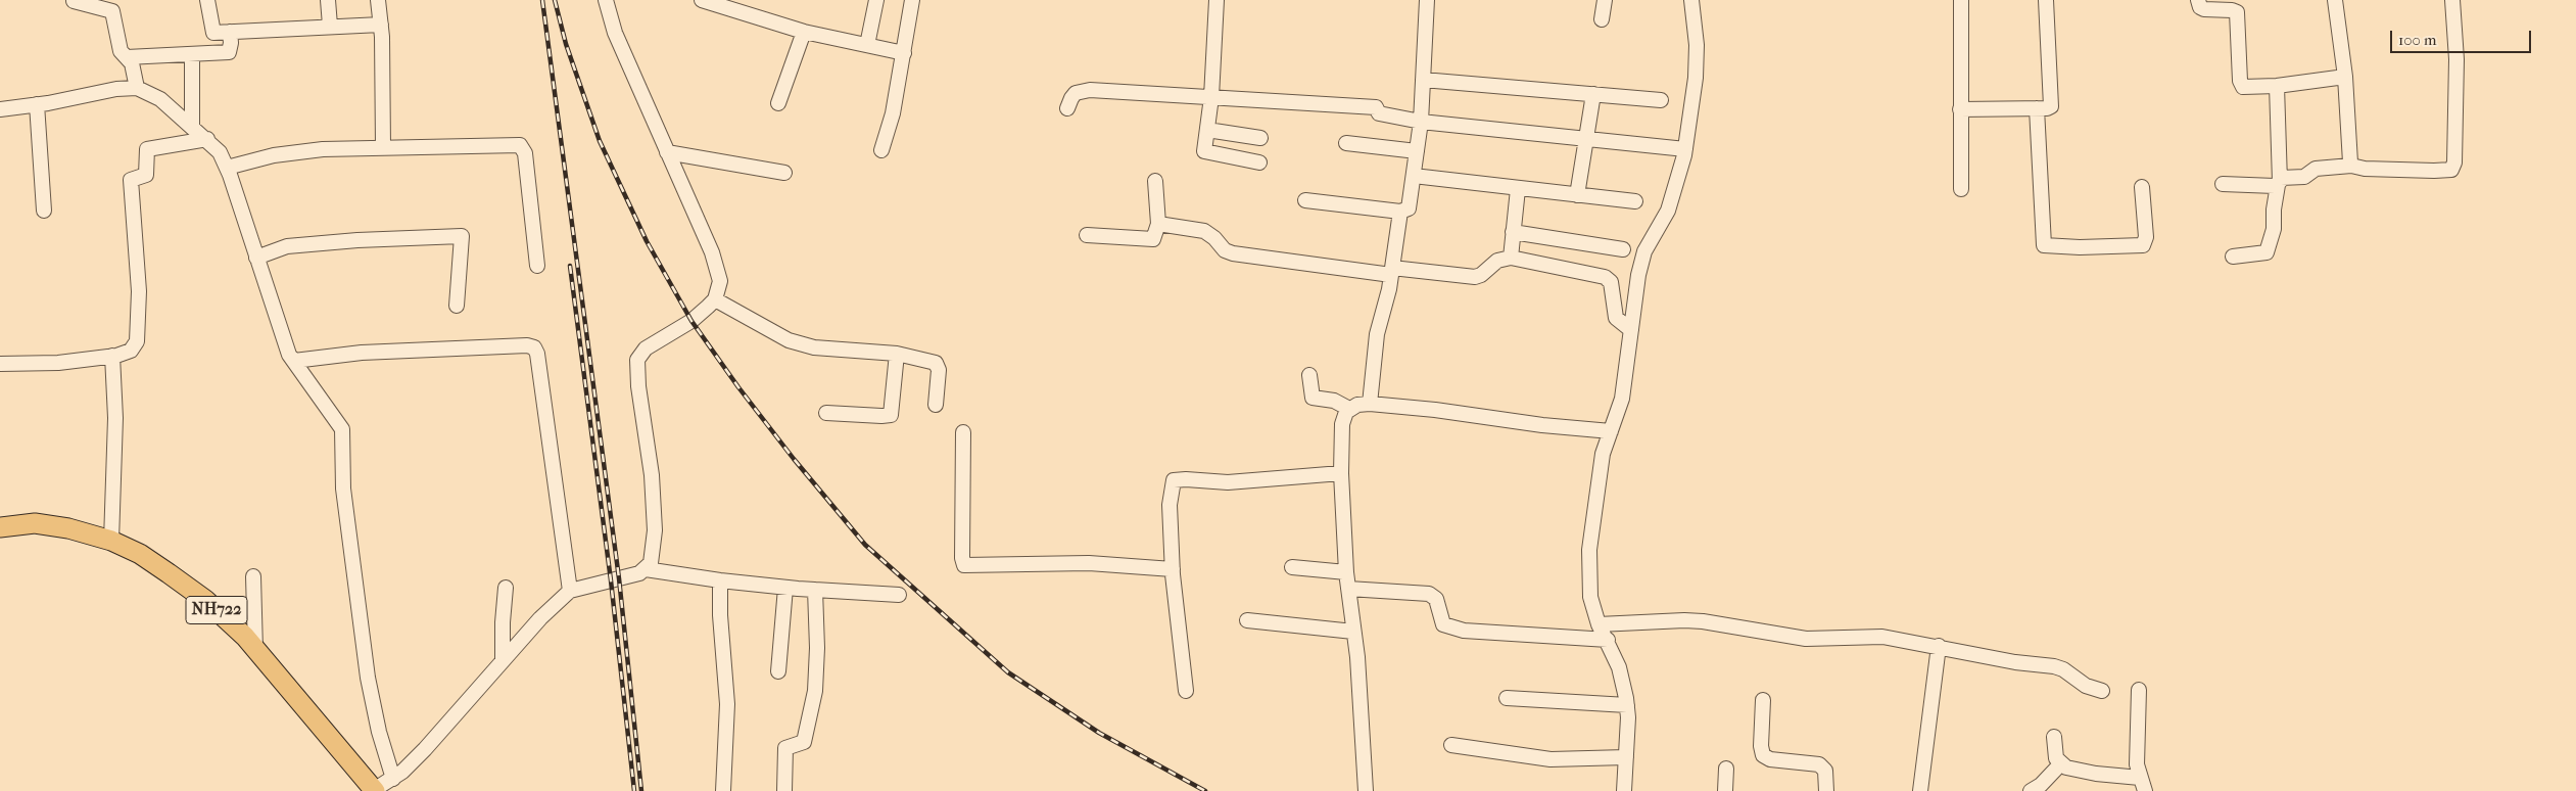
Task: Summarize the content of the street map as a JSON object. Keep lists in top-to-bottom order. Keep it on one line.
{"streets":{"highway":["NH722"]},"scale_bar":"100 m"}
